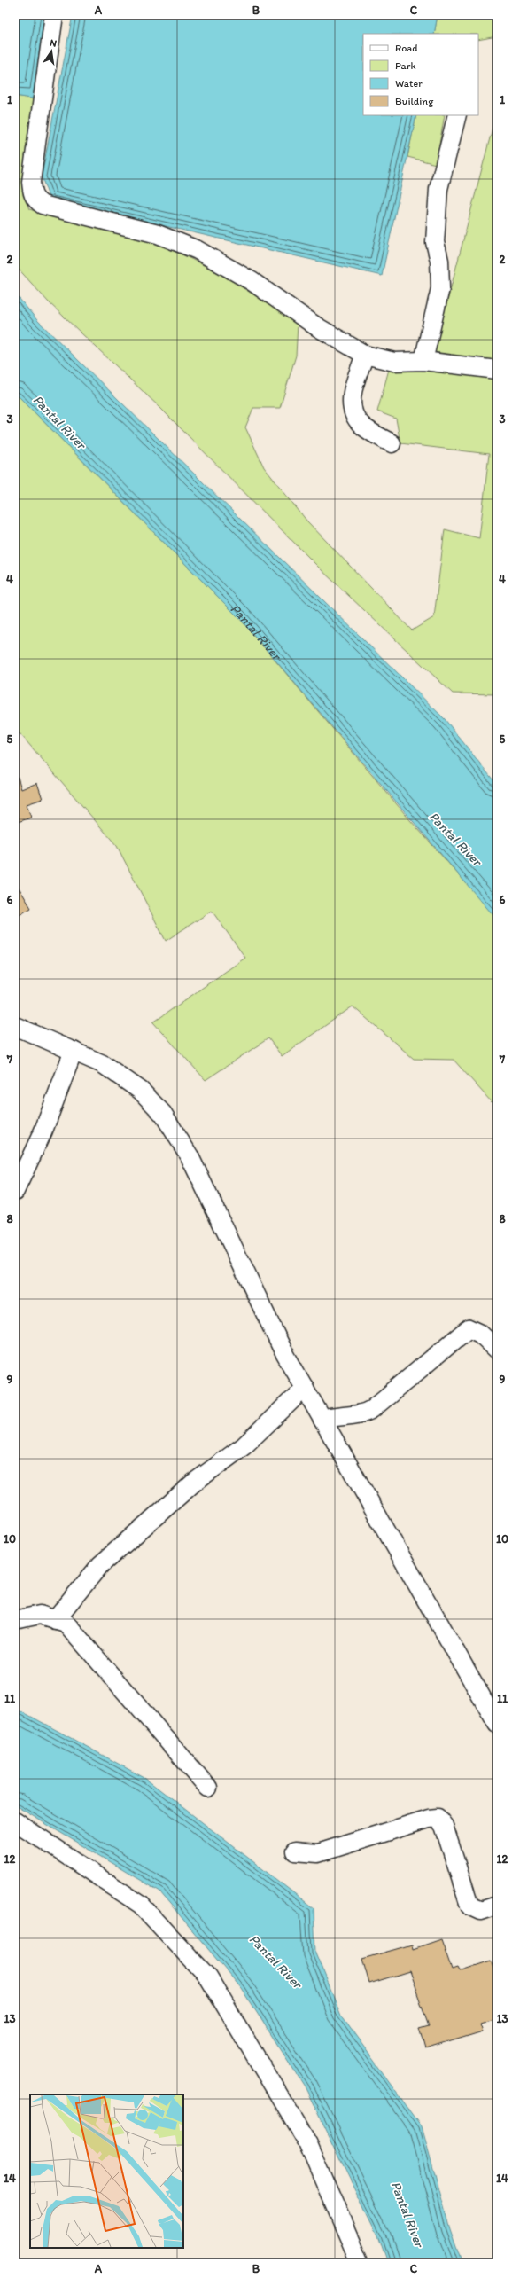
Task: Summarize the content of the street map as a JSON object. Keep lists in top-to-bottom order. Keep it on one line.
{"water":["Pantal River"],"legend":["Road","Park","Water","Building"],"north":"top","grid":{"columns":["A","B","C"],"rows":["1","2","3","4","5","6","7","8","9","10","11","12","13","14"]}}
